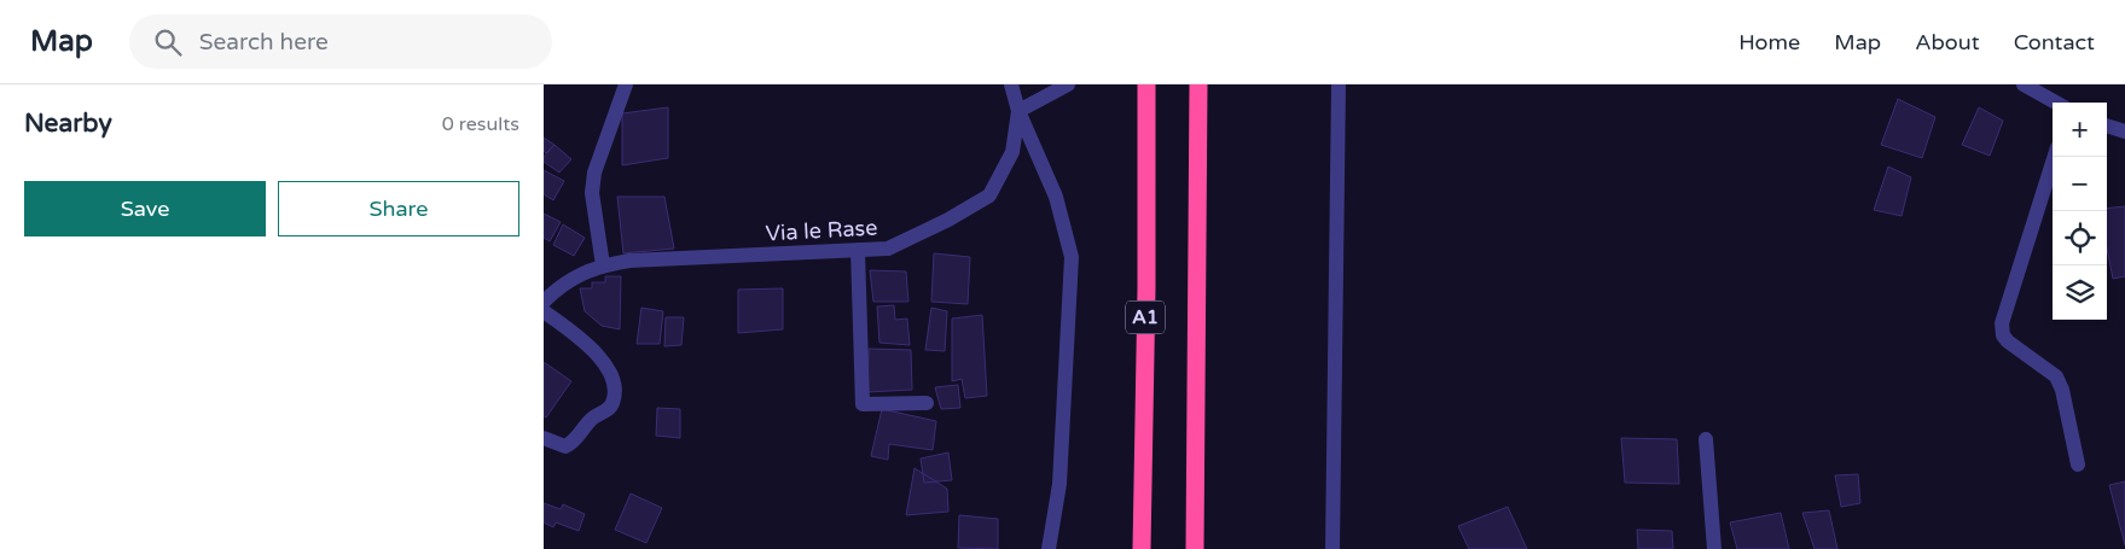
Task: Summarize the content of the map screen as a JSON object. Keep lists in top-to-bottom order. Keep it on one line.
{"streets":{"highway":["A1"],"street":["Via le Rase"]},"page":{"header":"Map","search":"Search here","nav":["Home","Map","About","Contact"],"heading":["Nearby","0 results"],"map_buttons":["+","−"],"buttons":["Save","Share"]}}
